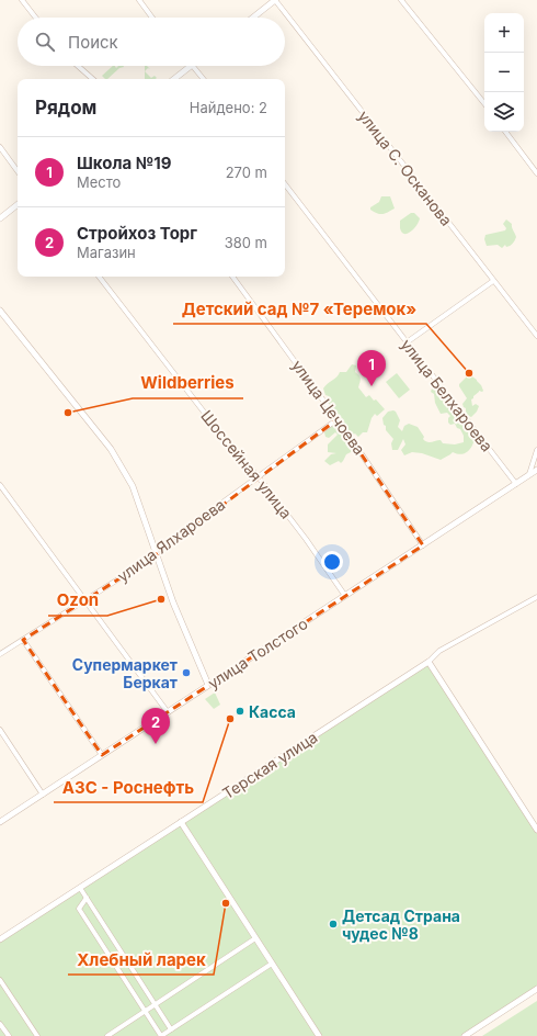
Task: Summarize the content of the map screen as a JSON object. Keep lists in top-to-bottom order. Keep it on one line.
{"streets":{"street":["улица С. Осканова","улица Белхароева","улица Цечоева","Шоссейная улица","улица Ялхароева","улица Толстого","Терская улица"]},"crossings":[["улица Белхароева","улица Толстого"],["улица Цечоева","улица Ялхароева"],["улица Цечоева","улица Толстого"],["Шоссейная улица","улица Ялхароева"],["Шоссейная улица","улица Толстого"]],"places":["Детский сад №7 «Теремок»","Wildberries","Ozon","Супермаркет Беркат","Касса","АЗС - Роснефть","Хлебный ларек","Детсад Страна чудес №8"],"page":{"map_buttons":["+","−"],"search":"Поиск","heading":["Рядом","Найдено: 2"],"list":[{"mark":"1","name":"Школа №19","note":"Место","value":"270 m"},{"mark":"2","name":"Стройхоз Торг","note":"Магазин","value":"380 m"}],"pins":["1","2"]}}
